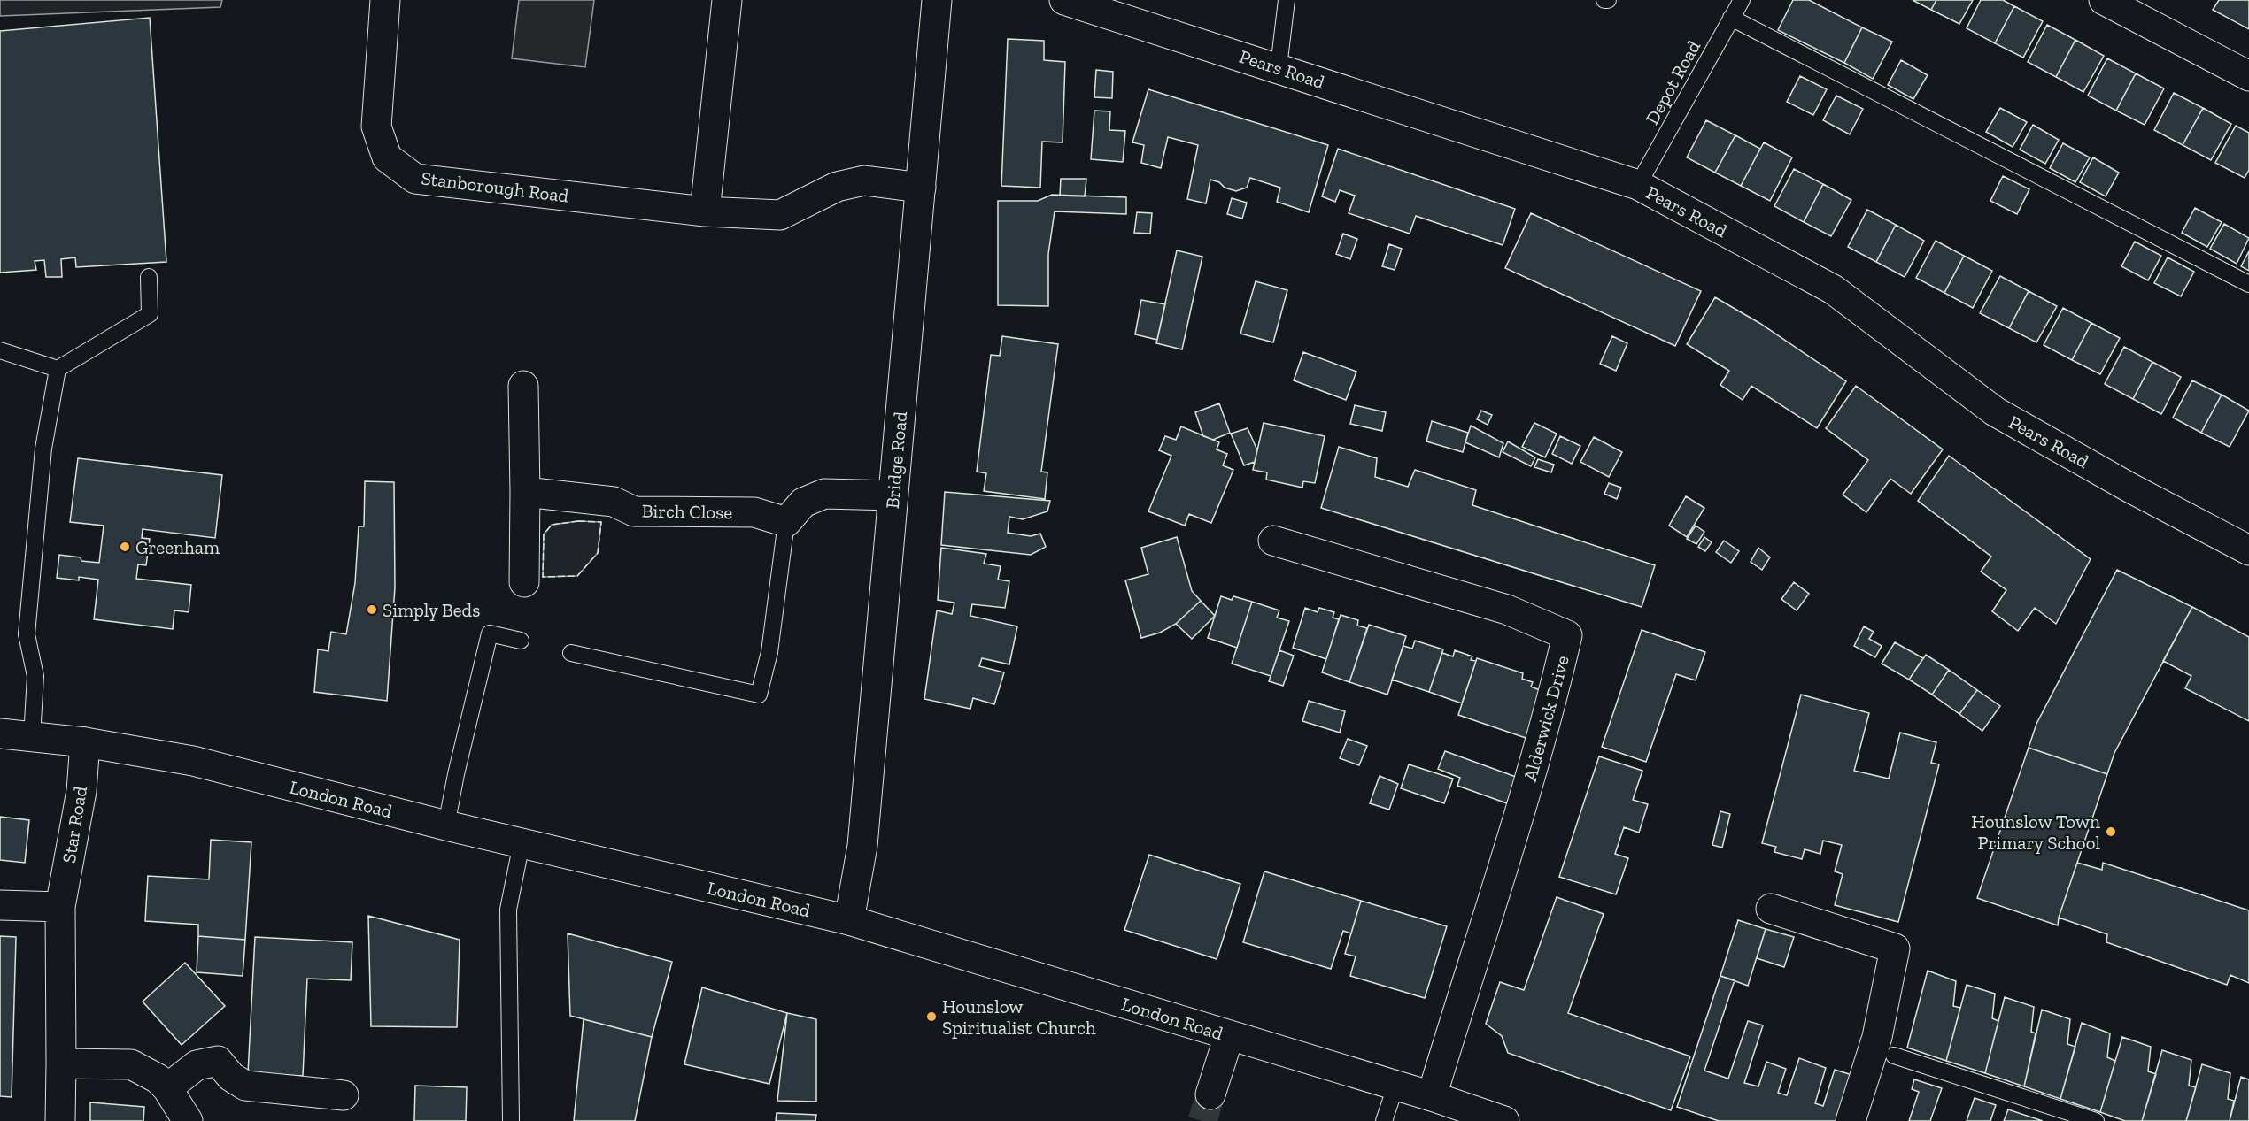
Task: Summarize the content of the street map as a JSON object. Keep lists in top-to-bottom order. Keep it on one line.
{"streets":{"street":["Pears Road","Stanborough Road","Bridge Road","Birch Close","Alderwick Drive","London Road","Star Road"],"lane":["Depot Road"]},"crossings":[["Pears Road","Depot Road"],["Stanborough Road","Bridge Road"],["Bridge Road","London Road"],["Alderwick Drive","London Road"],["London Road","Star Road"]],"places":["Greenham","Simply Beds","Hounslow Town Primary School","Hounslow Spiritualist Church"]}
